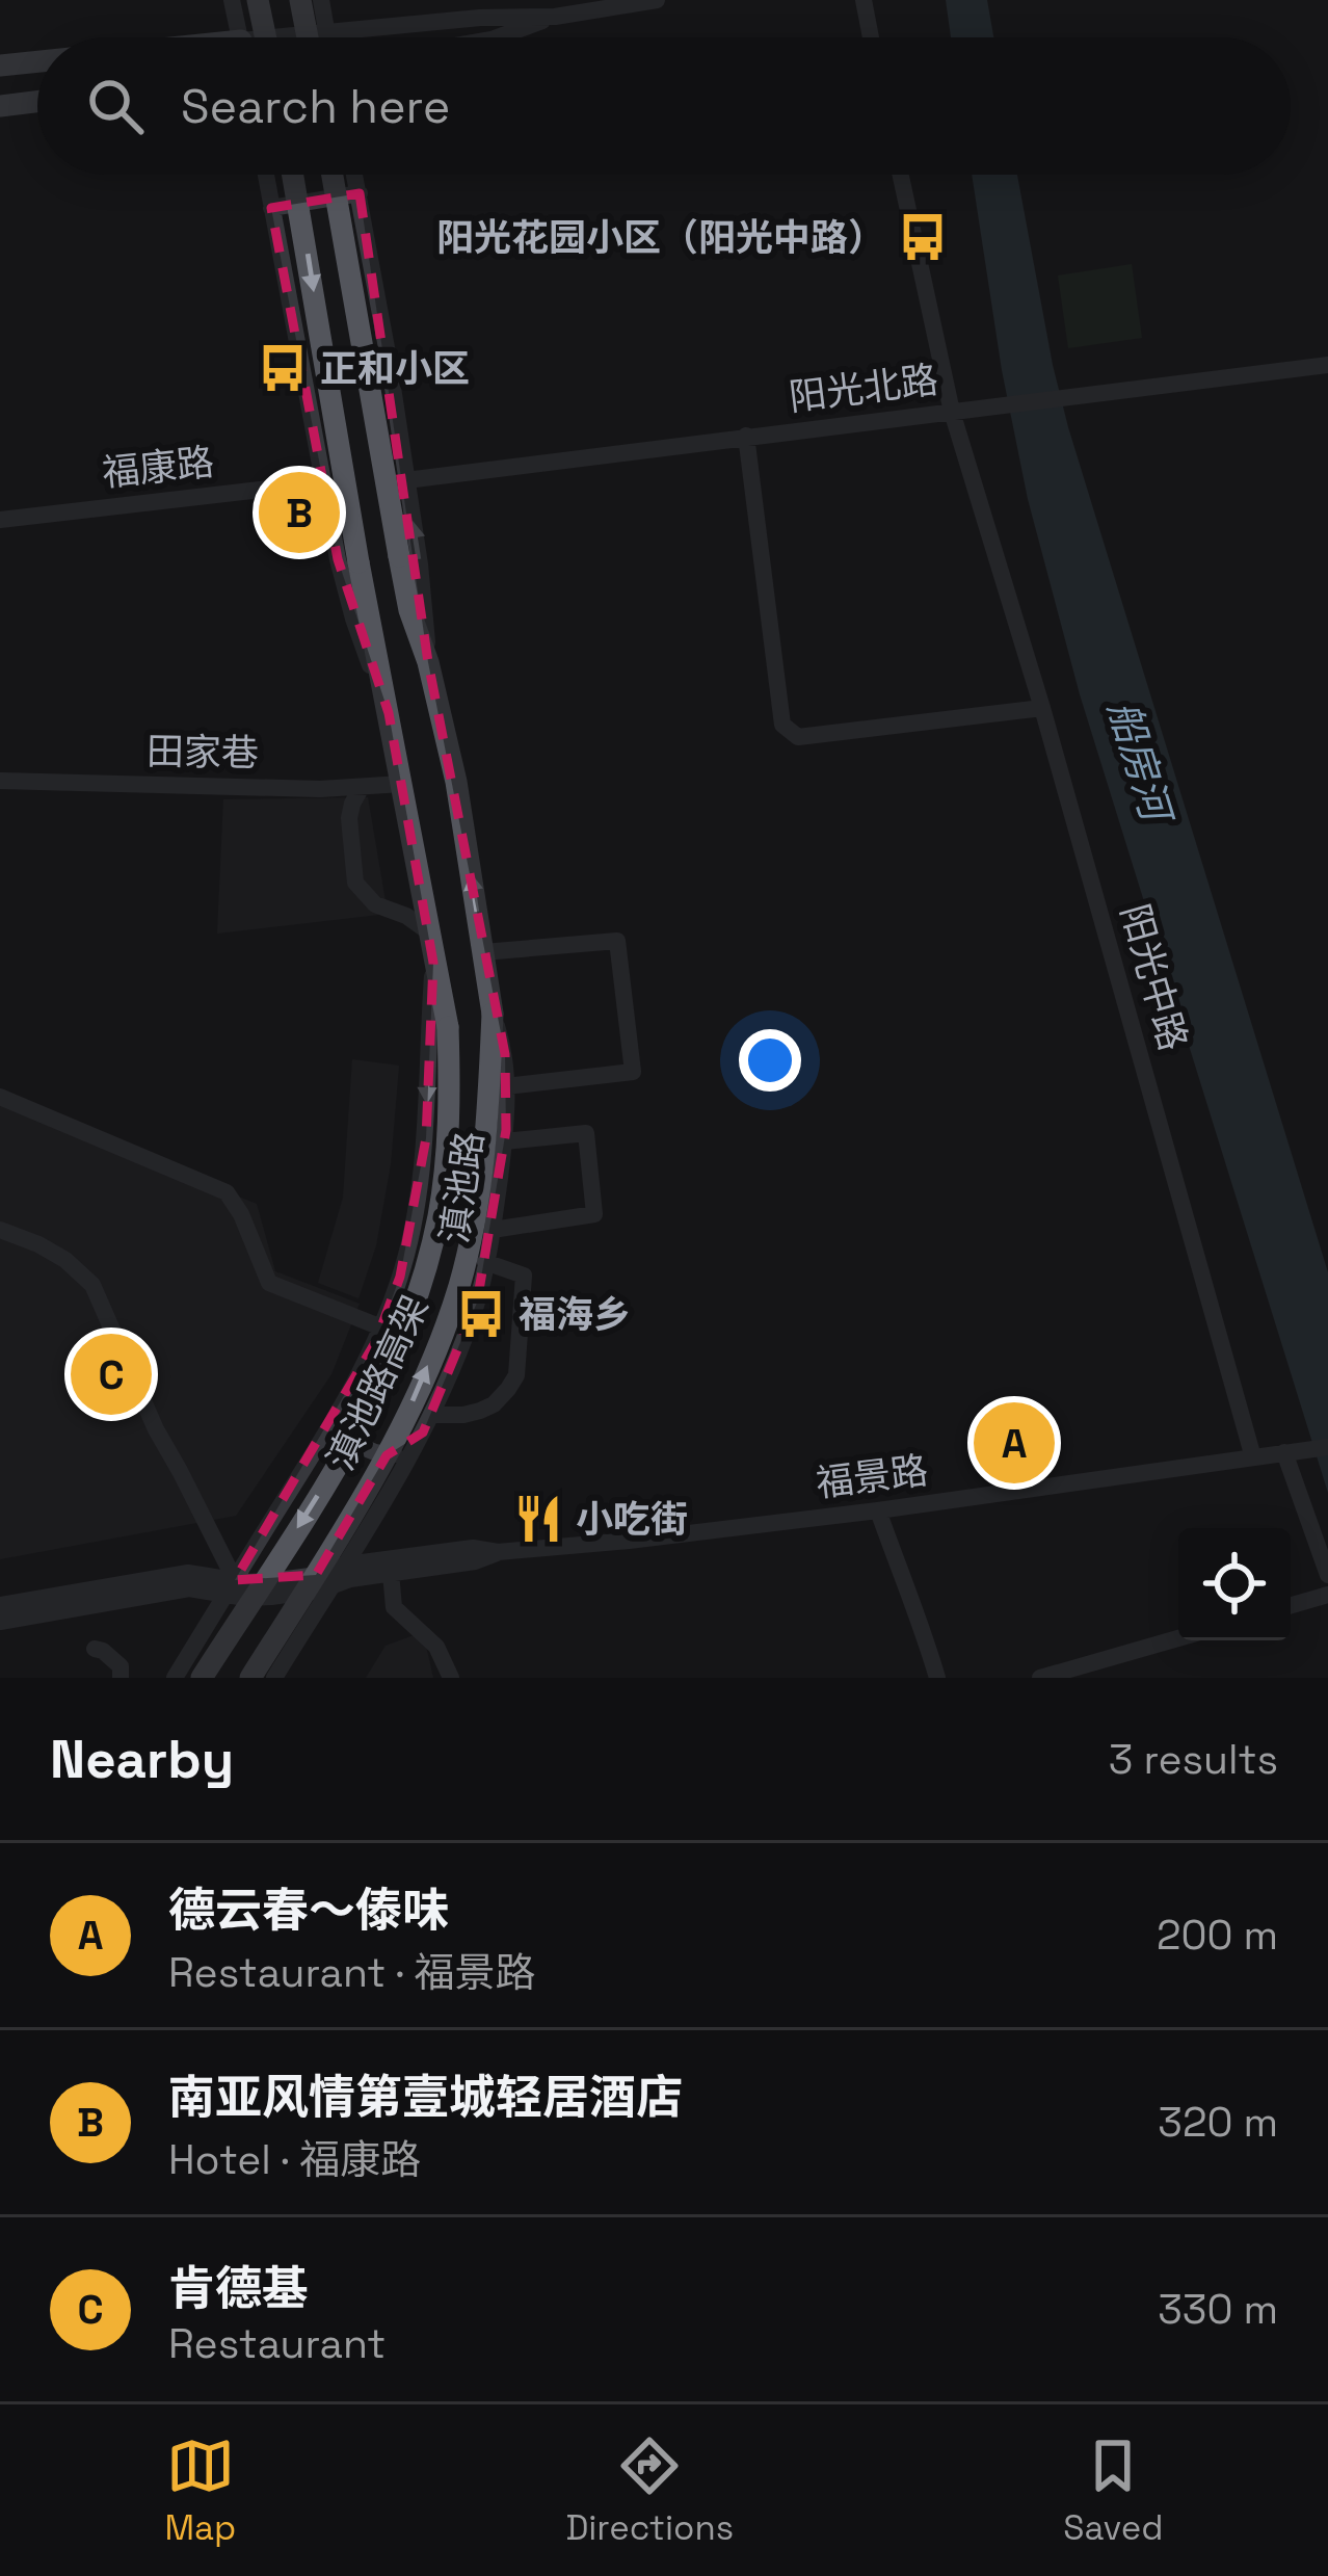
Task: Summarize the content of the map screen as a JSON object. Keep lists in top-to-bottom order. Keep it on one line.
{"streets":{"main road":["滇池路","滇池路高架"],"street":["阳光北路","福康路","田家巷","阳光中路","福景路"]},"crossings":[["阳光北路","阳光中路"],["阳光北路","滇池路"],["福康路","滇池路"],["田家巷","滇池路"],["阳光中路","福景路"],["滇池路","滇池路高架"],["滇池路","福景路"]],"water":["船房河"],"places":{"bus stop":["阳光花园小区（阳光中路）","正和小区","福海乡"],"restaurant":["小吃街"]},"page":{"search":"Search here","pins":["B","C","A"],"heading":["Nearby","3 results"],"list":[{"mark":"A","name":"德云春～傣味","note":"Restaurant · 福景路","value":"200 m"},{"mark":"B","name":"南亚风情第壹城轻居酒店","note":"Hotel · 福康路","value":"320 m"},{"mark":"C","name":"肯德基","note":"Restaurant","value":"330 m"}],"nav":["Map","Directions","Saved"]}}
